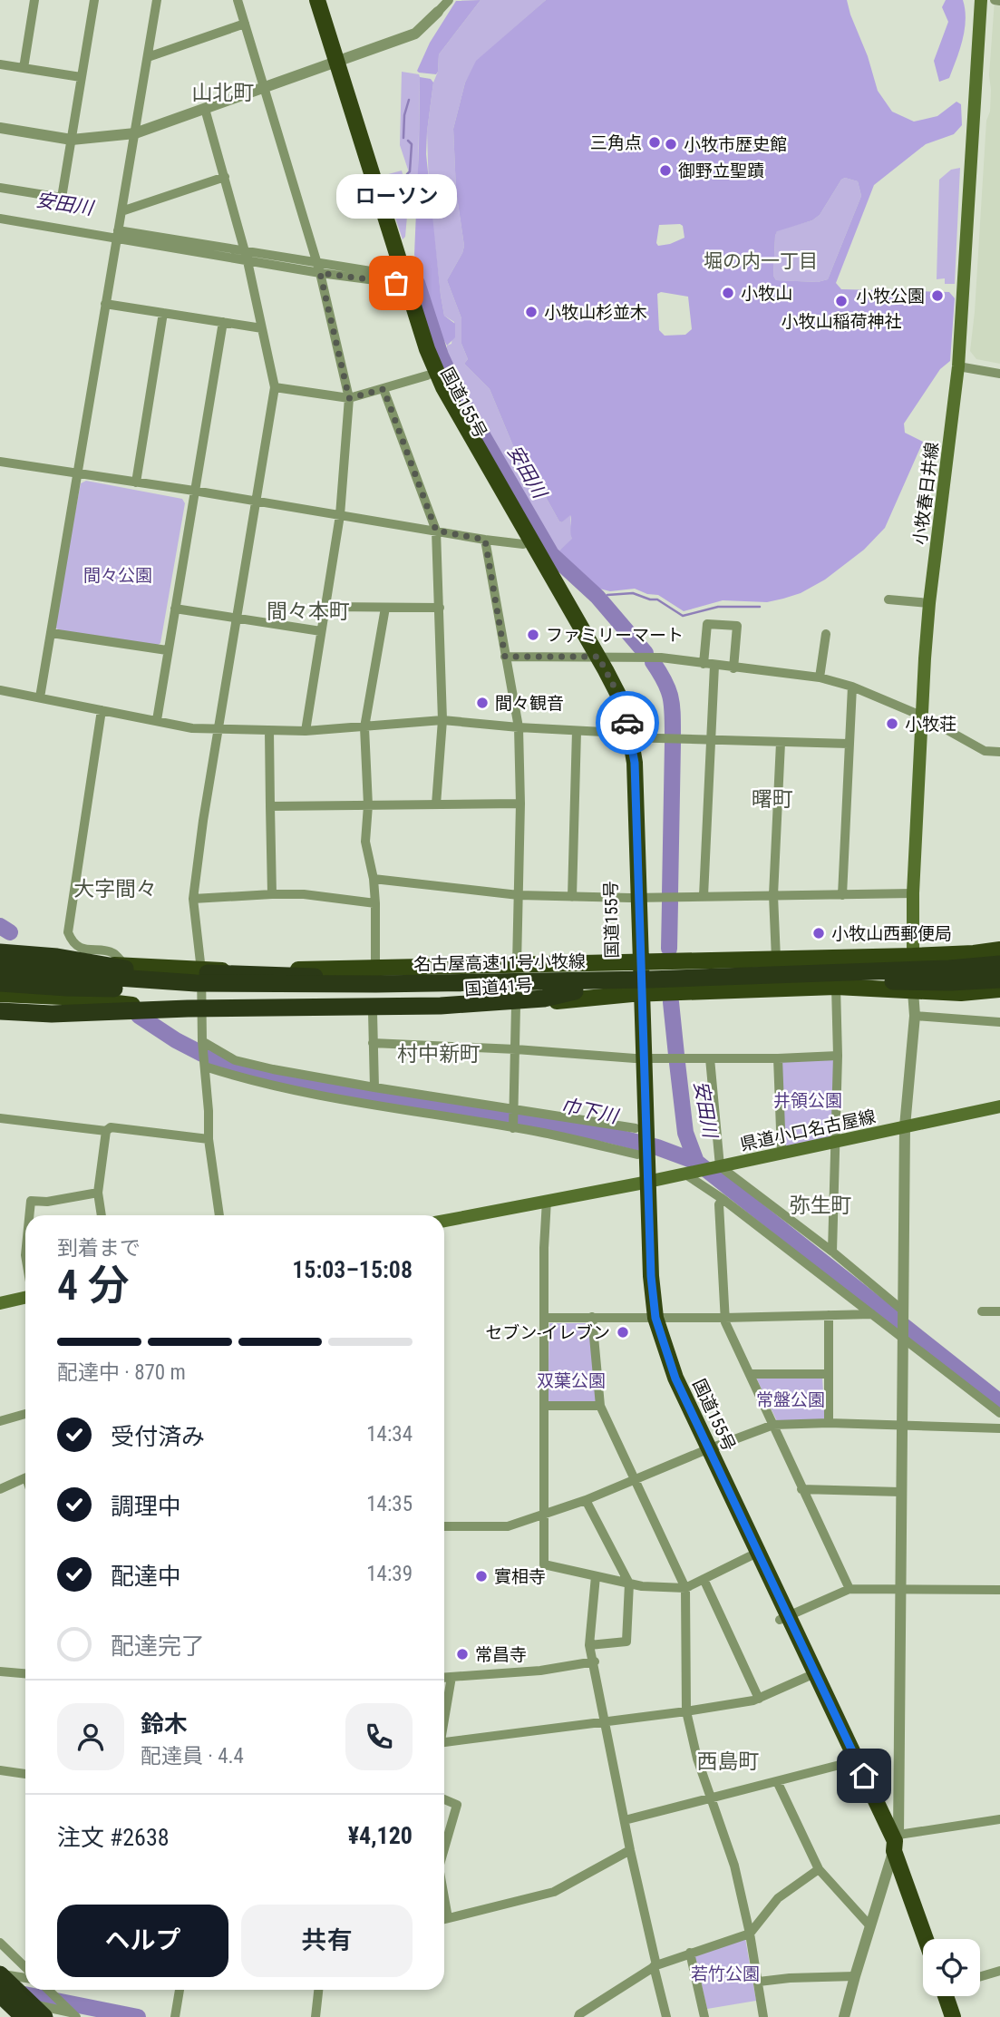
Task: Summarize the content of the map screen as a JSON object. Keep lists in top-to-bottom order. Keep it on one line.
{"streets":{"highway":["国道155号","名古屋高速11号小牧線","国道41号"],"main road":["小牧春日井線","県道小口名古屋線"]},"crossings":[["国道155号","国道41号"],["国道155号","県道小口名古屋線"],["小牧春日井線","国道41号"],["名古屋高速11号小牧線","国道41号"]],"districts":["山北町","堀の内一丁目","間々本町","曙町","大字間々","村中新町","弥生町","西島町"],"water":["安田川","巾下川"],"parks":["間々公園","井領公園","双葉公園","常盤公園","若竹公園"],"places":["三角点","小牧市歴史館","御野立聖蹟","ローソン","小牧山","小牧公園","小牧山稲荷神社","小牧山杉並木","ファミリーマート","間々観音","小牧荘","小牧山西郵便局","セブン-イレブン","實相寺","常昌寺"],"page":{"bubble":"ローソン","heading":["4 分","到着まで","15:03–15:08"],"panel":["鈴木","配達員 · 4.4","注文 #2638","¥4,120"],"bar":"配達中 · 870 m","list":[["受付済み","14:34"],["調理中","14:35"],["配達中","14:39"],"配達完了"],"buttons":["ヘルプ","共有"]}}
